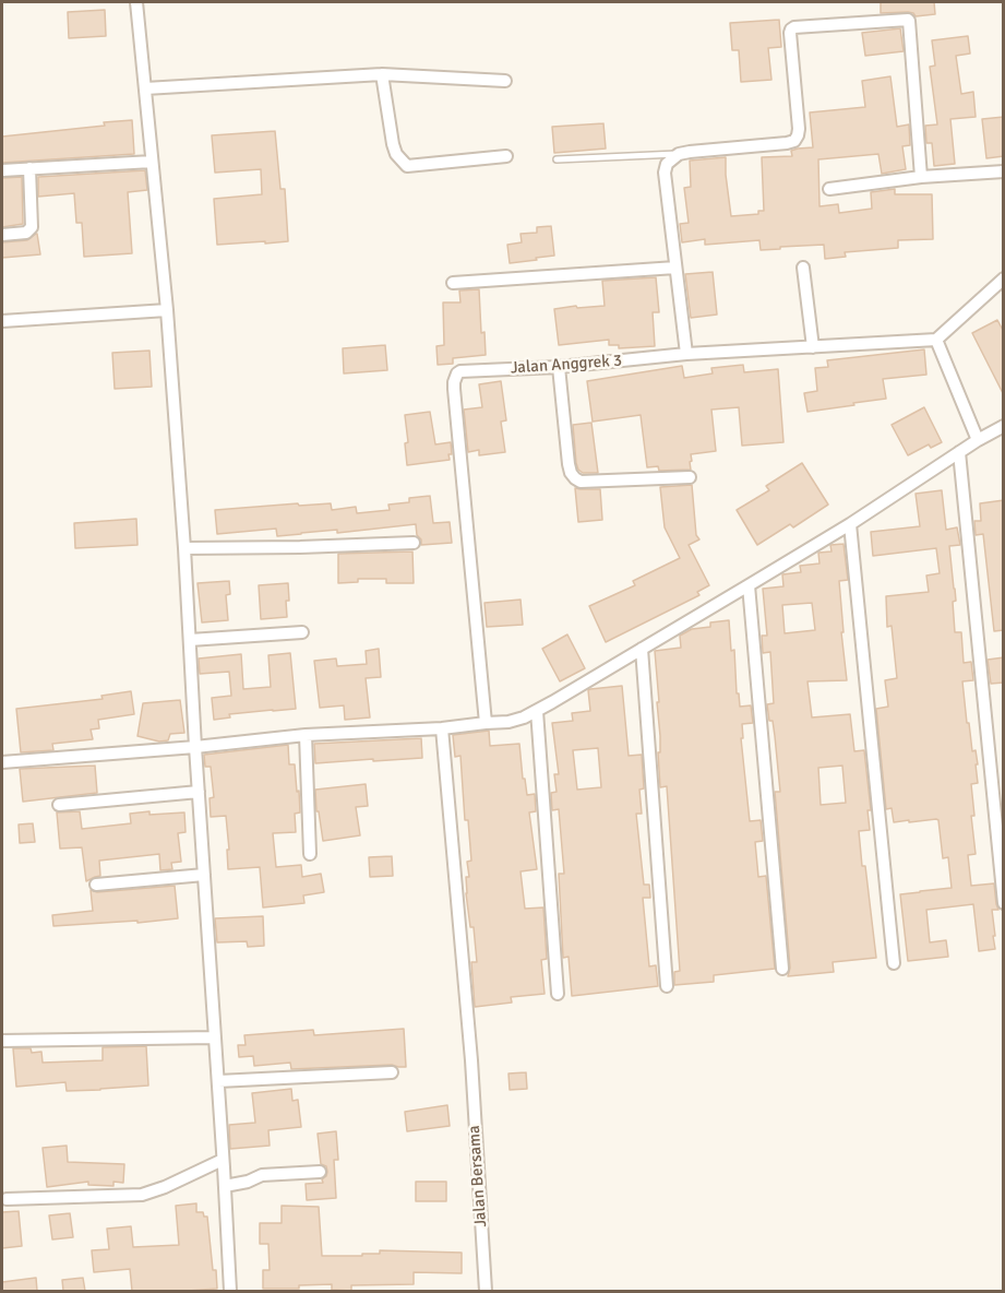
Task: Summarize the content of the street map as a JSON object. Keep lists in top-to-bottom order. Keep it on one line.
{"streets":{"street":["Jalan Anggrek 3","Jalan Bersama"]}}
